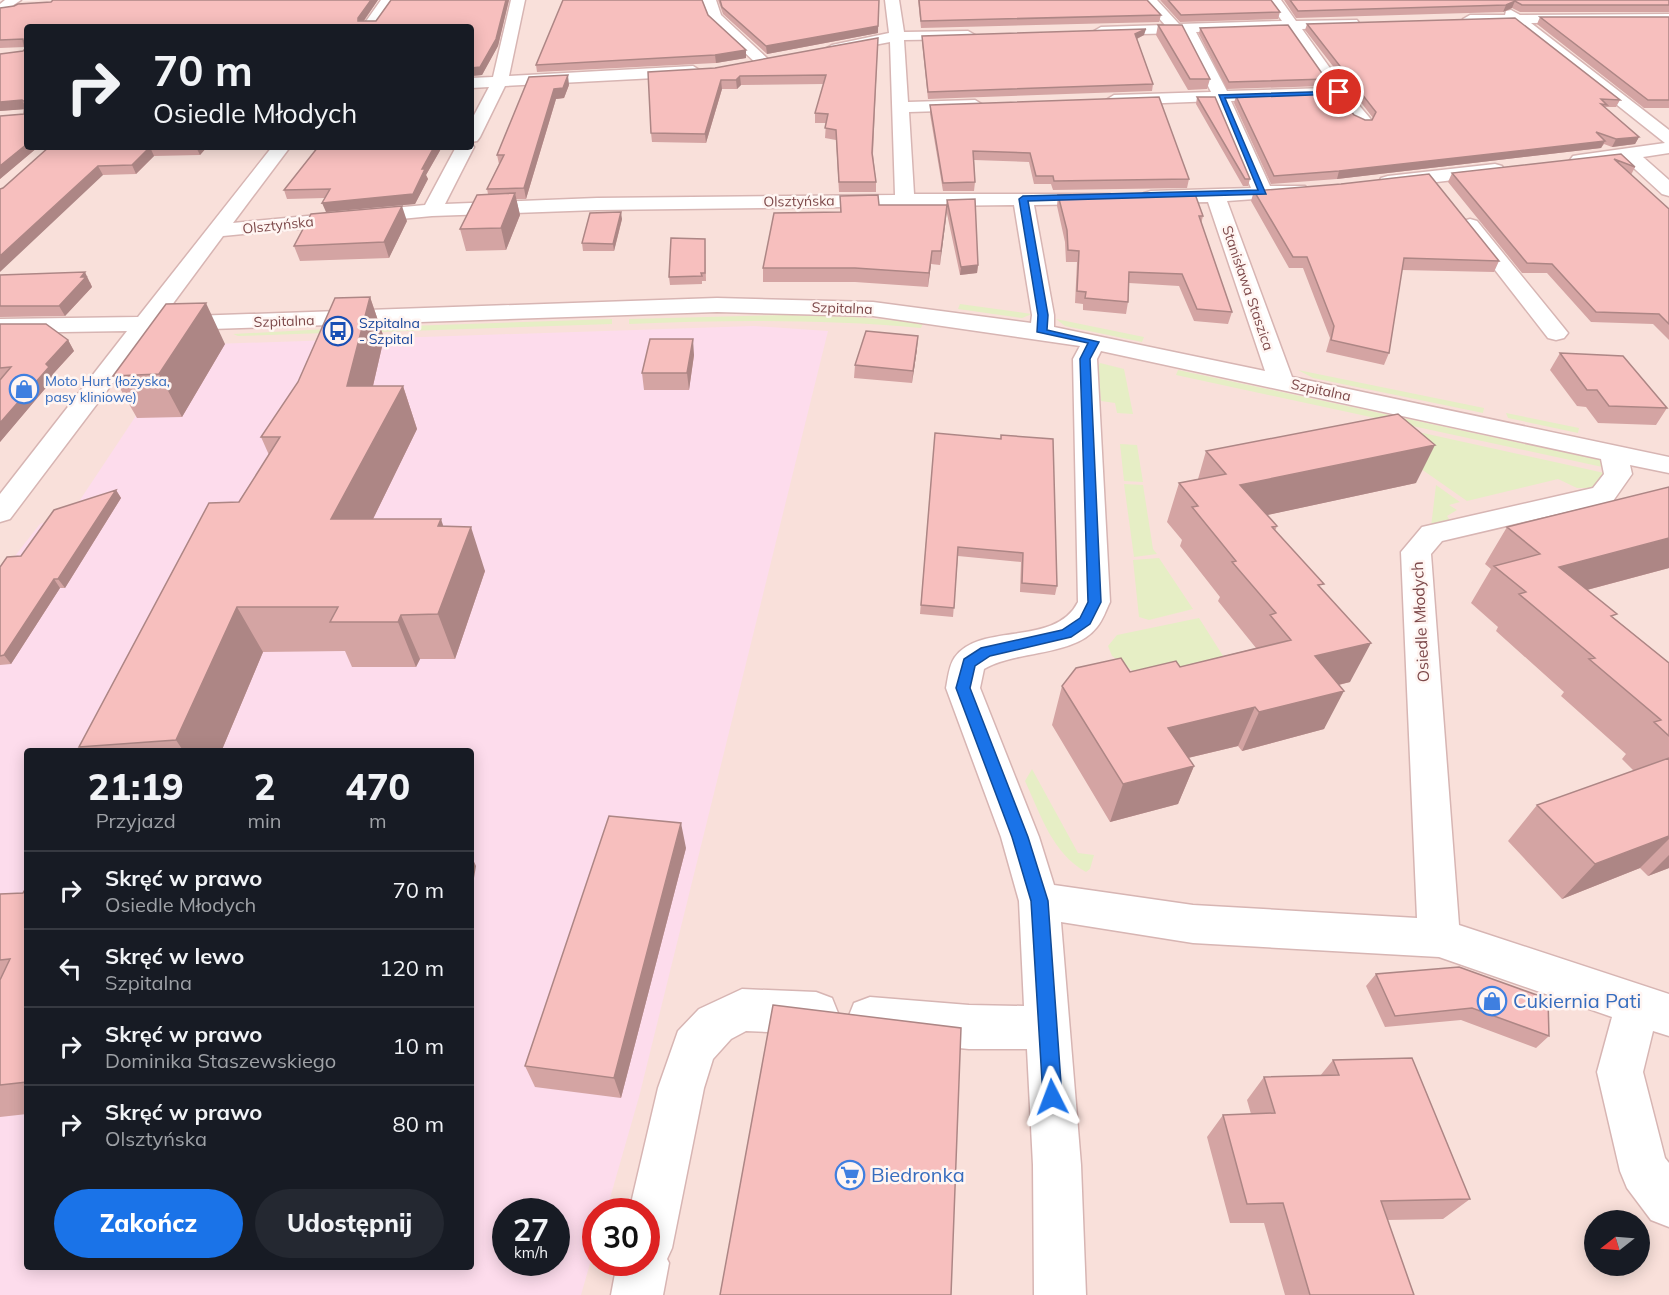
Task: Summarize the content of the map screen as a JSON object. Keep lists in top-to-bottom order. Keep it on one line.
{"streets":{"street":["Olsztyńska","Stanisława Staszica","Szpitalna","Osiedle Młodych"]},"crossings":[["Olsztyńska","Stanisława Staszica"],["Stanisława Staszica","Szpitalna"],["Szpitalna","Osiedle Młodych"]],"places":{"bus stop":["Szpitalna - Szpital"],"shop":["Moto Hurt (łożyska, pasy kliniowe)","Cukiernia Pati"],"supermarket":["Biedronka"]},"north":"left","page":{"turn":["70 m","Osiedle Młodych"],"eta":["21:19","Przyjazd","2","min","470","m"],"list":[{"name":"Skręć w prawo","note":"Osiedle Młodych","value":"70 m"},{"name":"Skręć w lewo","note":"Szpitalna","value":"120 m"},{"name":"Skręć w prawo","note":"Dominika Staszewskiego","value":"10 m"},{"name":"Skręć w prawo","note":"Olsztyńska","value":"80 m"}],"buttons":["Zakończ","Udostępnij"],"speed":"27 km/h","limit":"30"}}
